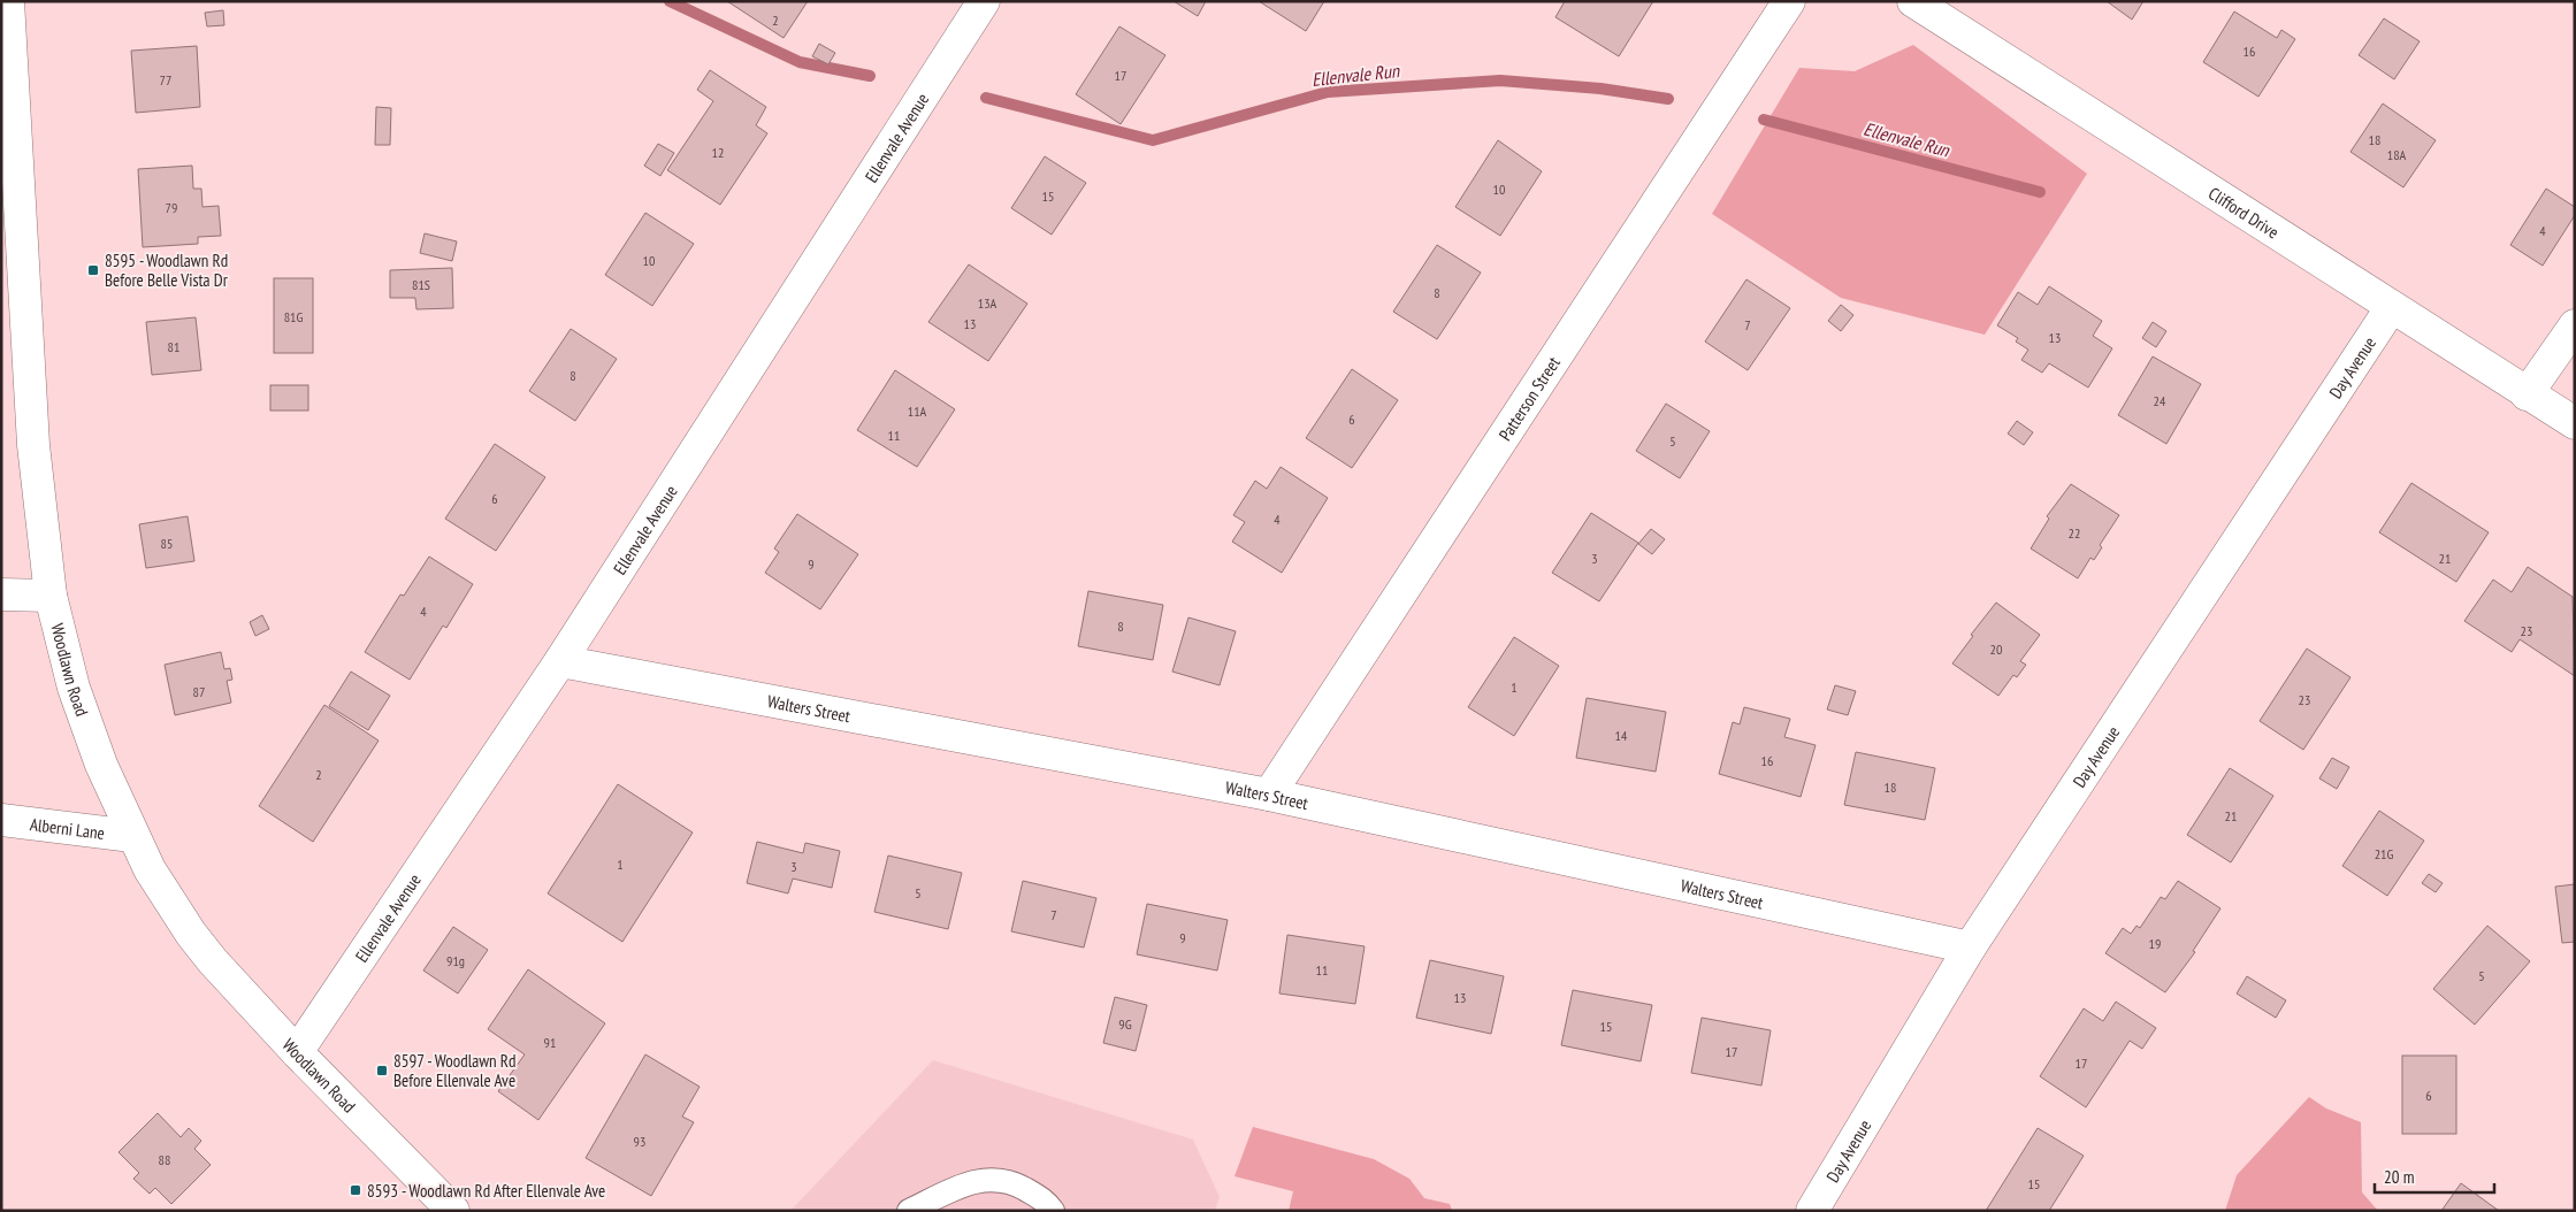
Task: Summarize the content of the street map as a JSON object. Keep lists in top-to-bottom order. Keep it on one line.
{"streets":{"street":["Ellenvale Avenue","Clifford Drive","Day Avenue","Patterson Street","Woodlawn Road","Walters Street","Alberni Lane"]},"crossings":[["Ellenvale Avenue","Woodlawn Road"],["Ellenvale Avenue","Walters Street"],["Clifford Drive","Day Avenue"],["Day Avenue","Walters Street"],["Patterson Street","Walters Street"],["Woodlawn Road","Alberni Lane"]],"water":["Ellenvale Run"],"places":{"transit":["8595 - Woodlawn Rd Before Belle Vista Dr","8597 - Woodlawn Rd Before Ellenvale Ave","8593 - Woodlawn Rd After Ellenvale Ave"]},"house_numbers":["2","16","17","77","18","12","18A","10","15","79","4","10","81S","8","13A","81G","13","7","13","81","8","24","11A","6","11","5","6","4","22","85","3","21","9","4","8","23","20","1","87","23","14","16","2","18","21","21G","1","3","5","7","9","19","91g","11","5","13","9G","15","91","17","17","6","93","88","15"],"scale_bar":"20 m"}
